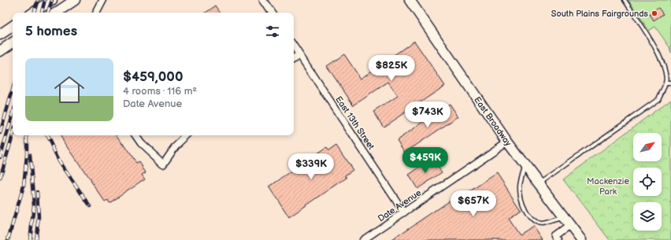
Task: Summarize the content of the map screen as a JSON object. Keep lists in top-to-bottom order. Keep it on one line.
{"streets":{"main road":["East Broadway"],"street":["East 13th Street","Date Avenue"]},"crossings":[["East Broadway","Date Avenue"],["East 13th Street","Date Avenue"]],"parks":["Mackenzie Park"],"places":["South Plains Fairgrounds"],"north":"top right","page":{"heading":"5 homes","list":[{"name":"$459,000","note":"4 rooms · 116 m² · Date Avenue"}],"price":["$825K","$743K","$459K","$339K","$657K"]}}
